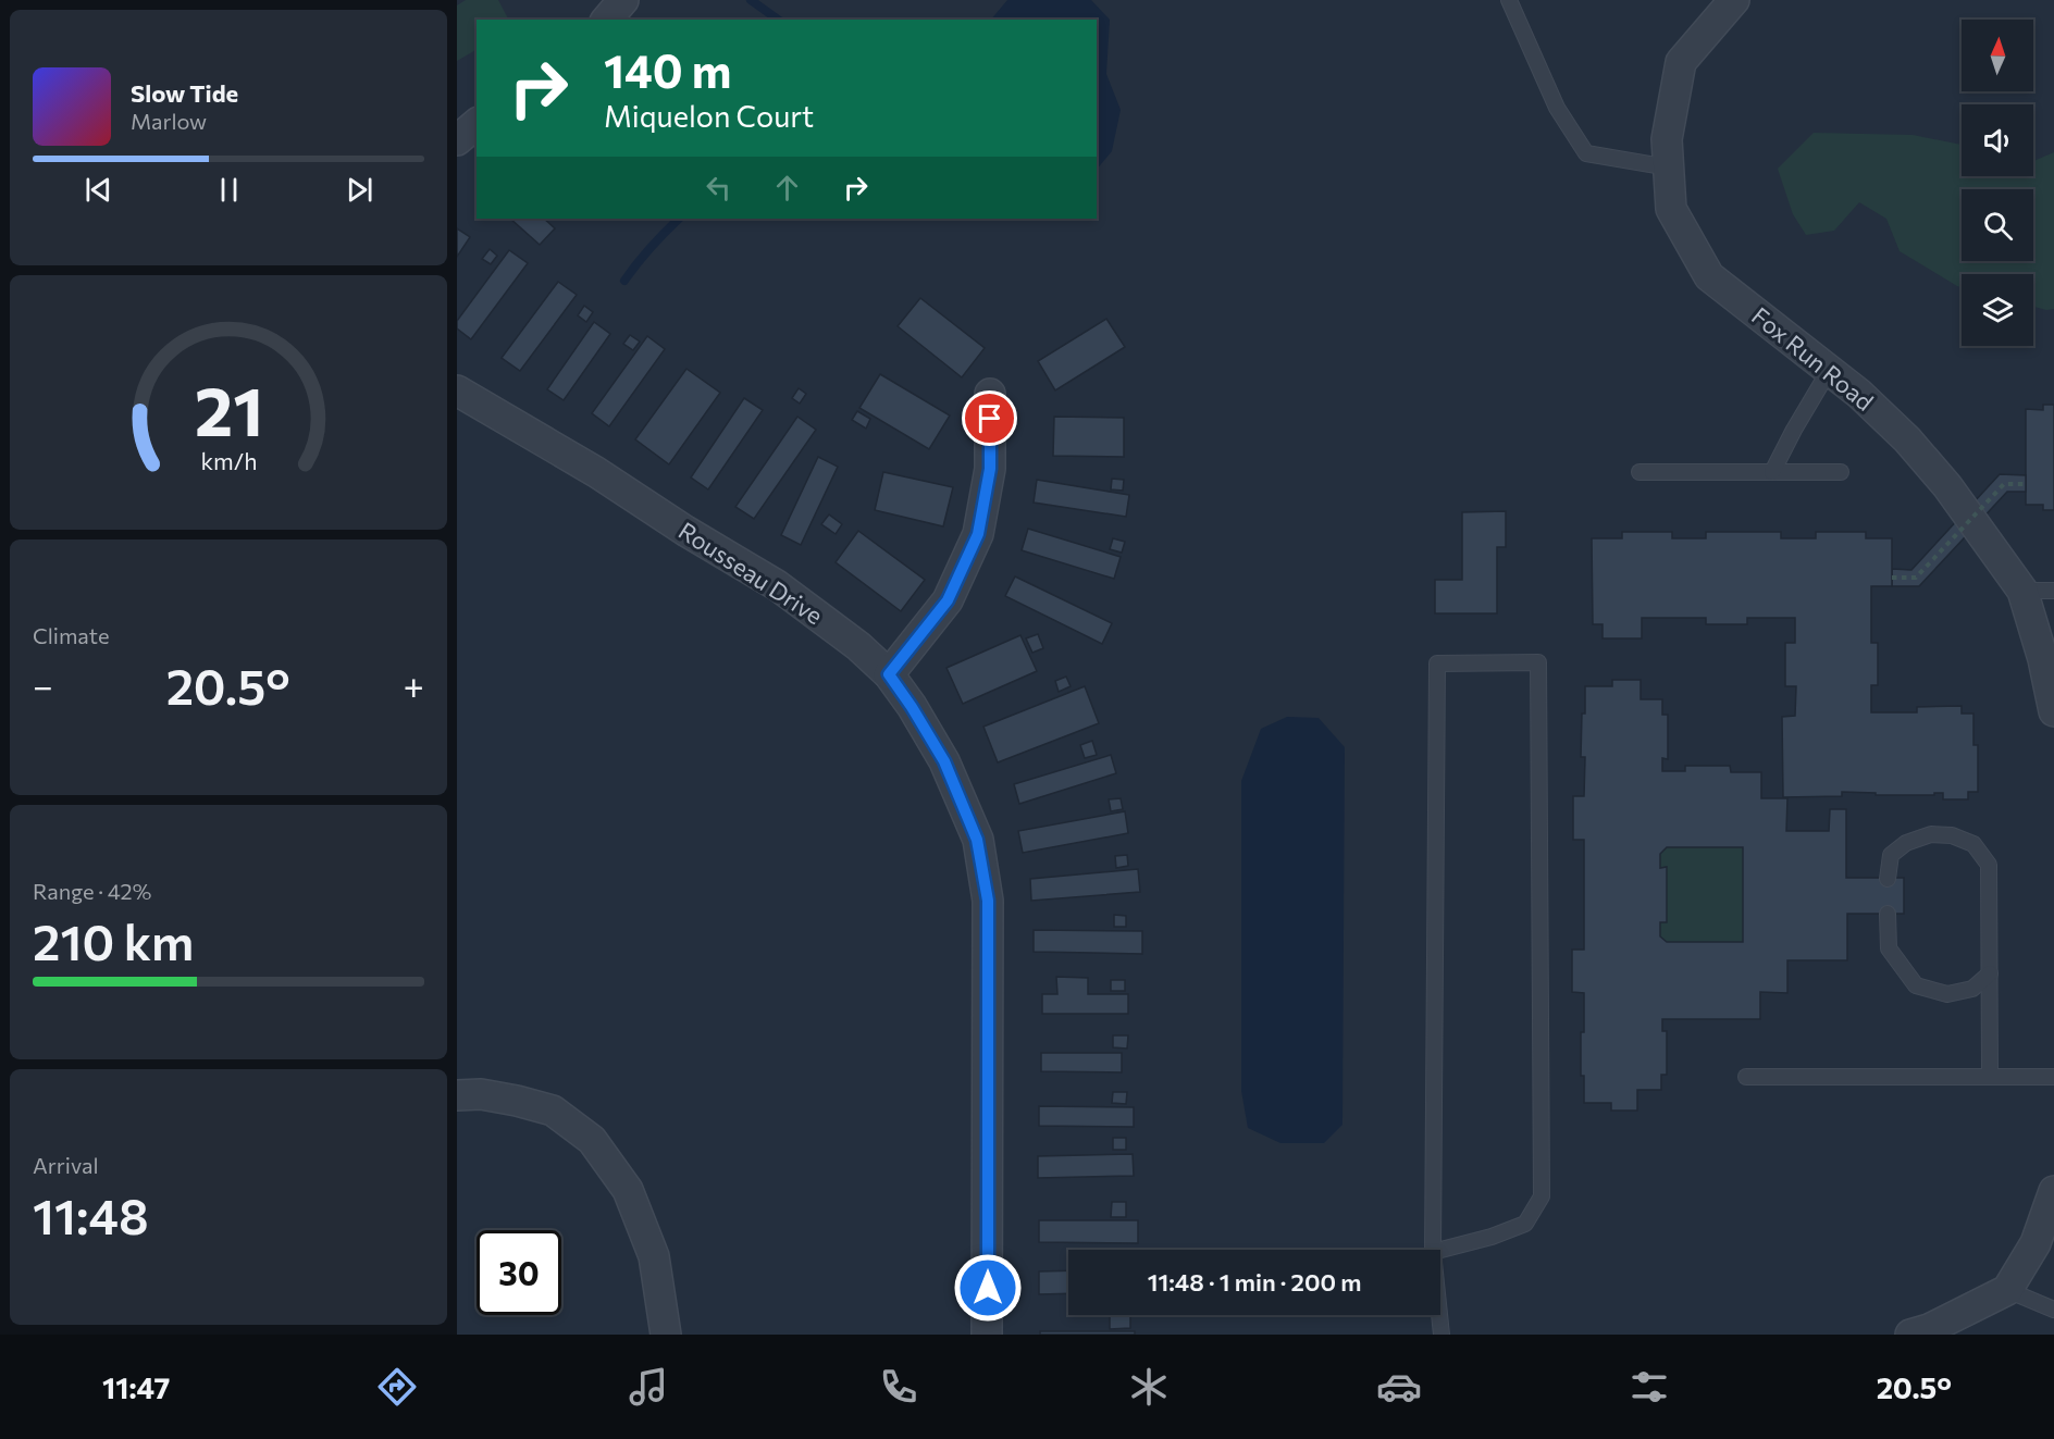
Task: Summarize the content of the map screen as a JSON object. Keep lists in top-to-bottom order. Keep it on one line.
{"streets":{"street":["Fox Run Road","Rousseau Drive"]},"north":"top","page":{"turn":["140 m","Miquelon Court"],"song":["Slow Tide","Marlow"],"tile":["Climate",["Range · 42%","210 km"],["Arrival","11:48"]],"heat":["−","20.5°","+"],"limit":"30","trip":"11:48 · 1 min · 200 m","tabs":["11:47","20.5°"],"gauge":["21","km/h"]}}
